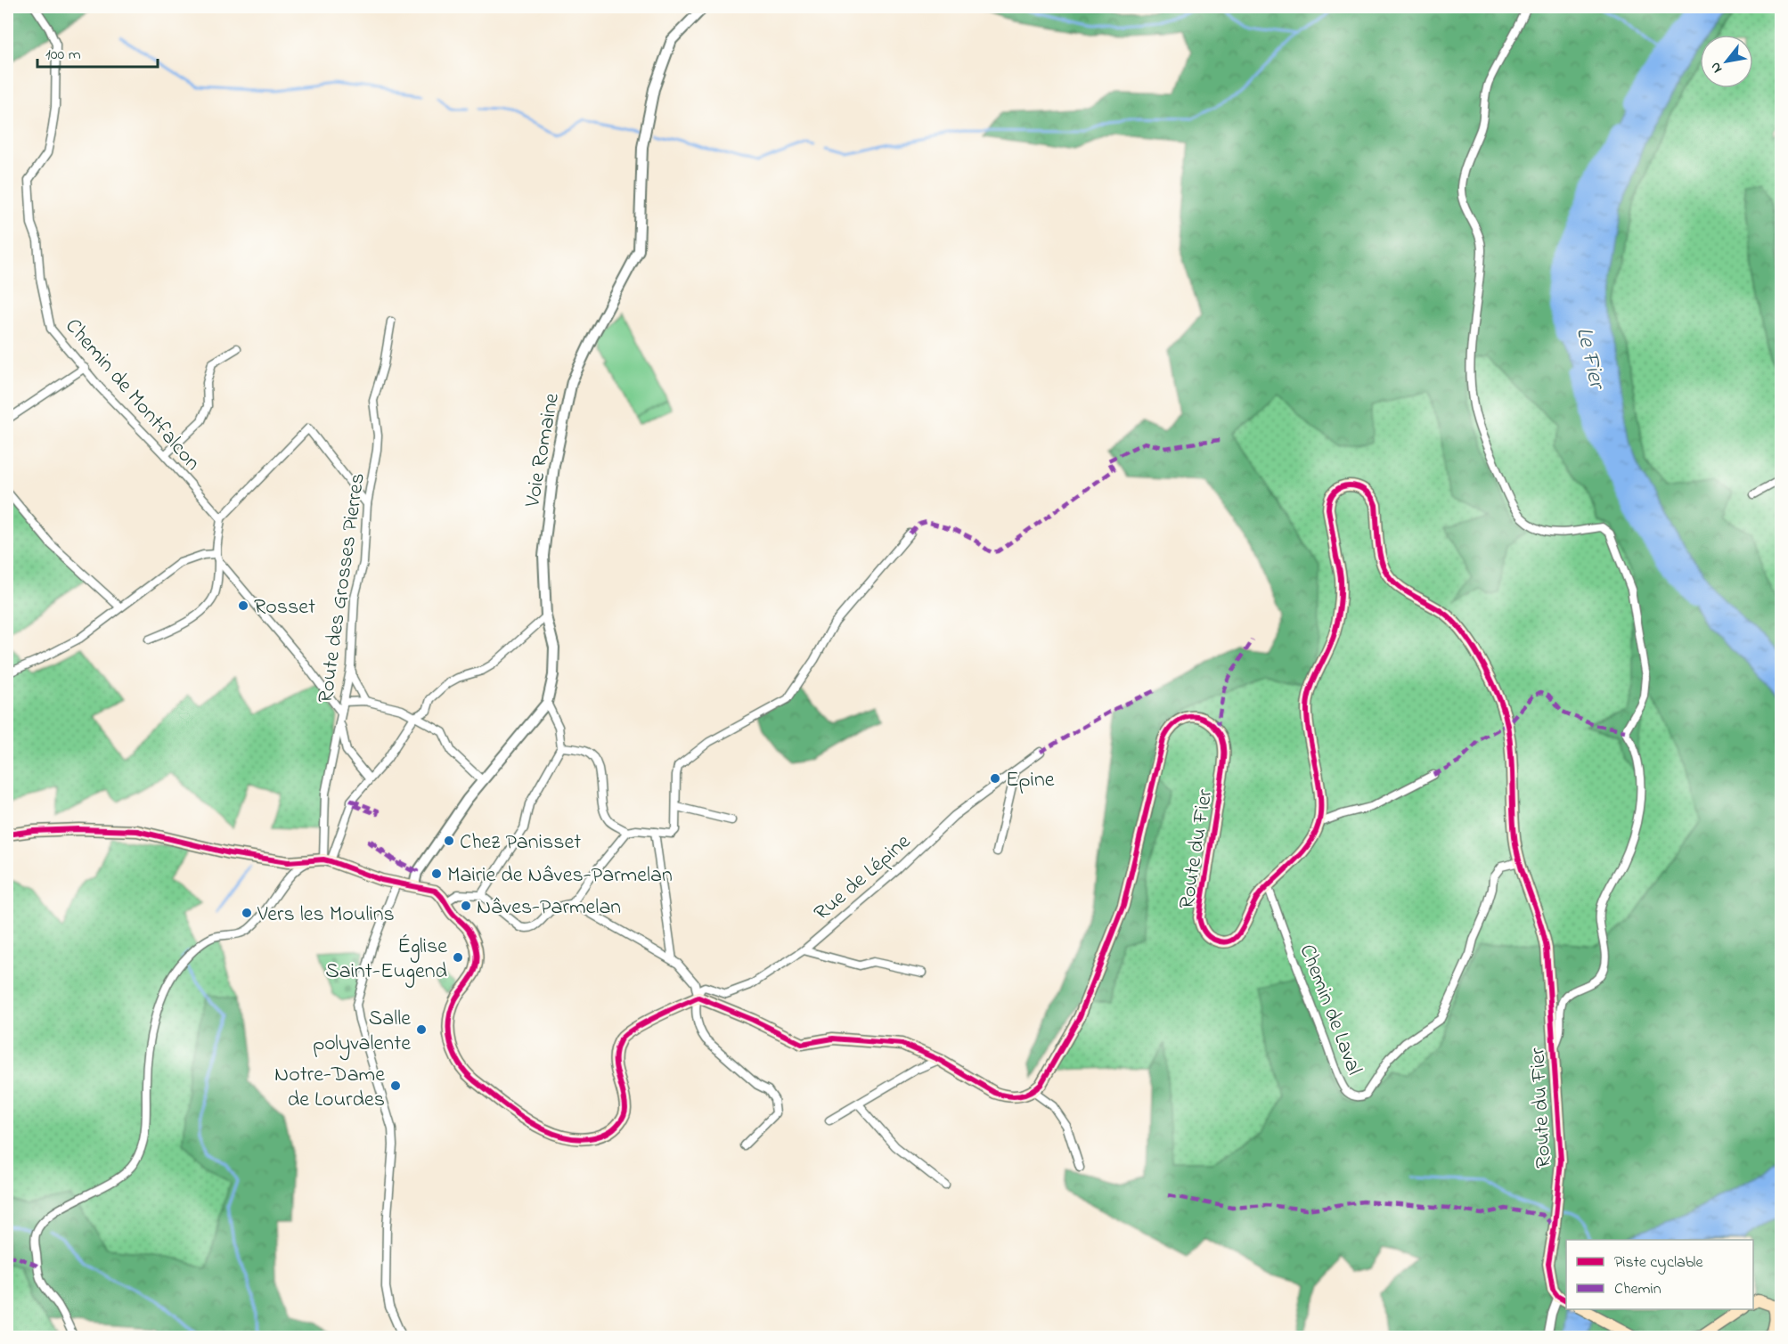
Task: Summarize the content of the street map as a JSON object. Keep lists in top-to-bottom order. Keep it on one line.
{"streets":{"main road":["Route du Fier"],"street":["Chemin de Montfalcon","Voie Romaine","Route des Grosses Pierres","Rue de Lépine","Chemin de Laval"]},"crossings":[["Route du Fier","Chemin de Laval"]],"water":["Le Fier"],"places":["Rosset","Epine","Chez Panisset","Mairie de Nâves-Parmelan","Nâves-Parmelan","Vers les Moulins","Église Saint-Eugend","Salle polyvalente","Notre-Dame de Lourdes"],"legend":["Piste cyclable","Chemin"],"scale_bar":"100 m","north":"bottom left"}
